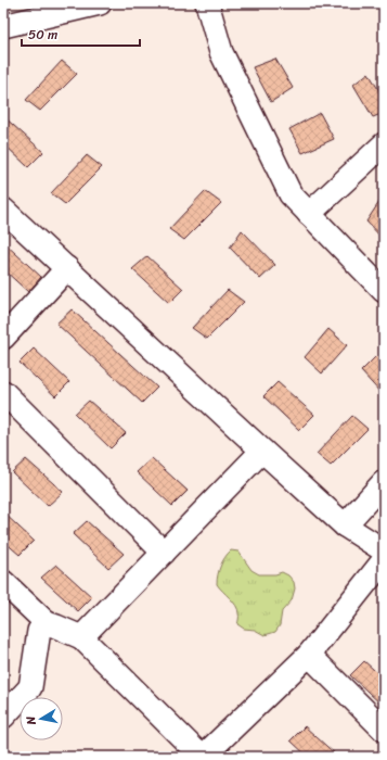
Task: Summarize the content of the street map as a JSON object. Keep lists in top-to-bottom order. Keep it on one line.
{"scale_bar":"50 m","north":"left"}
